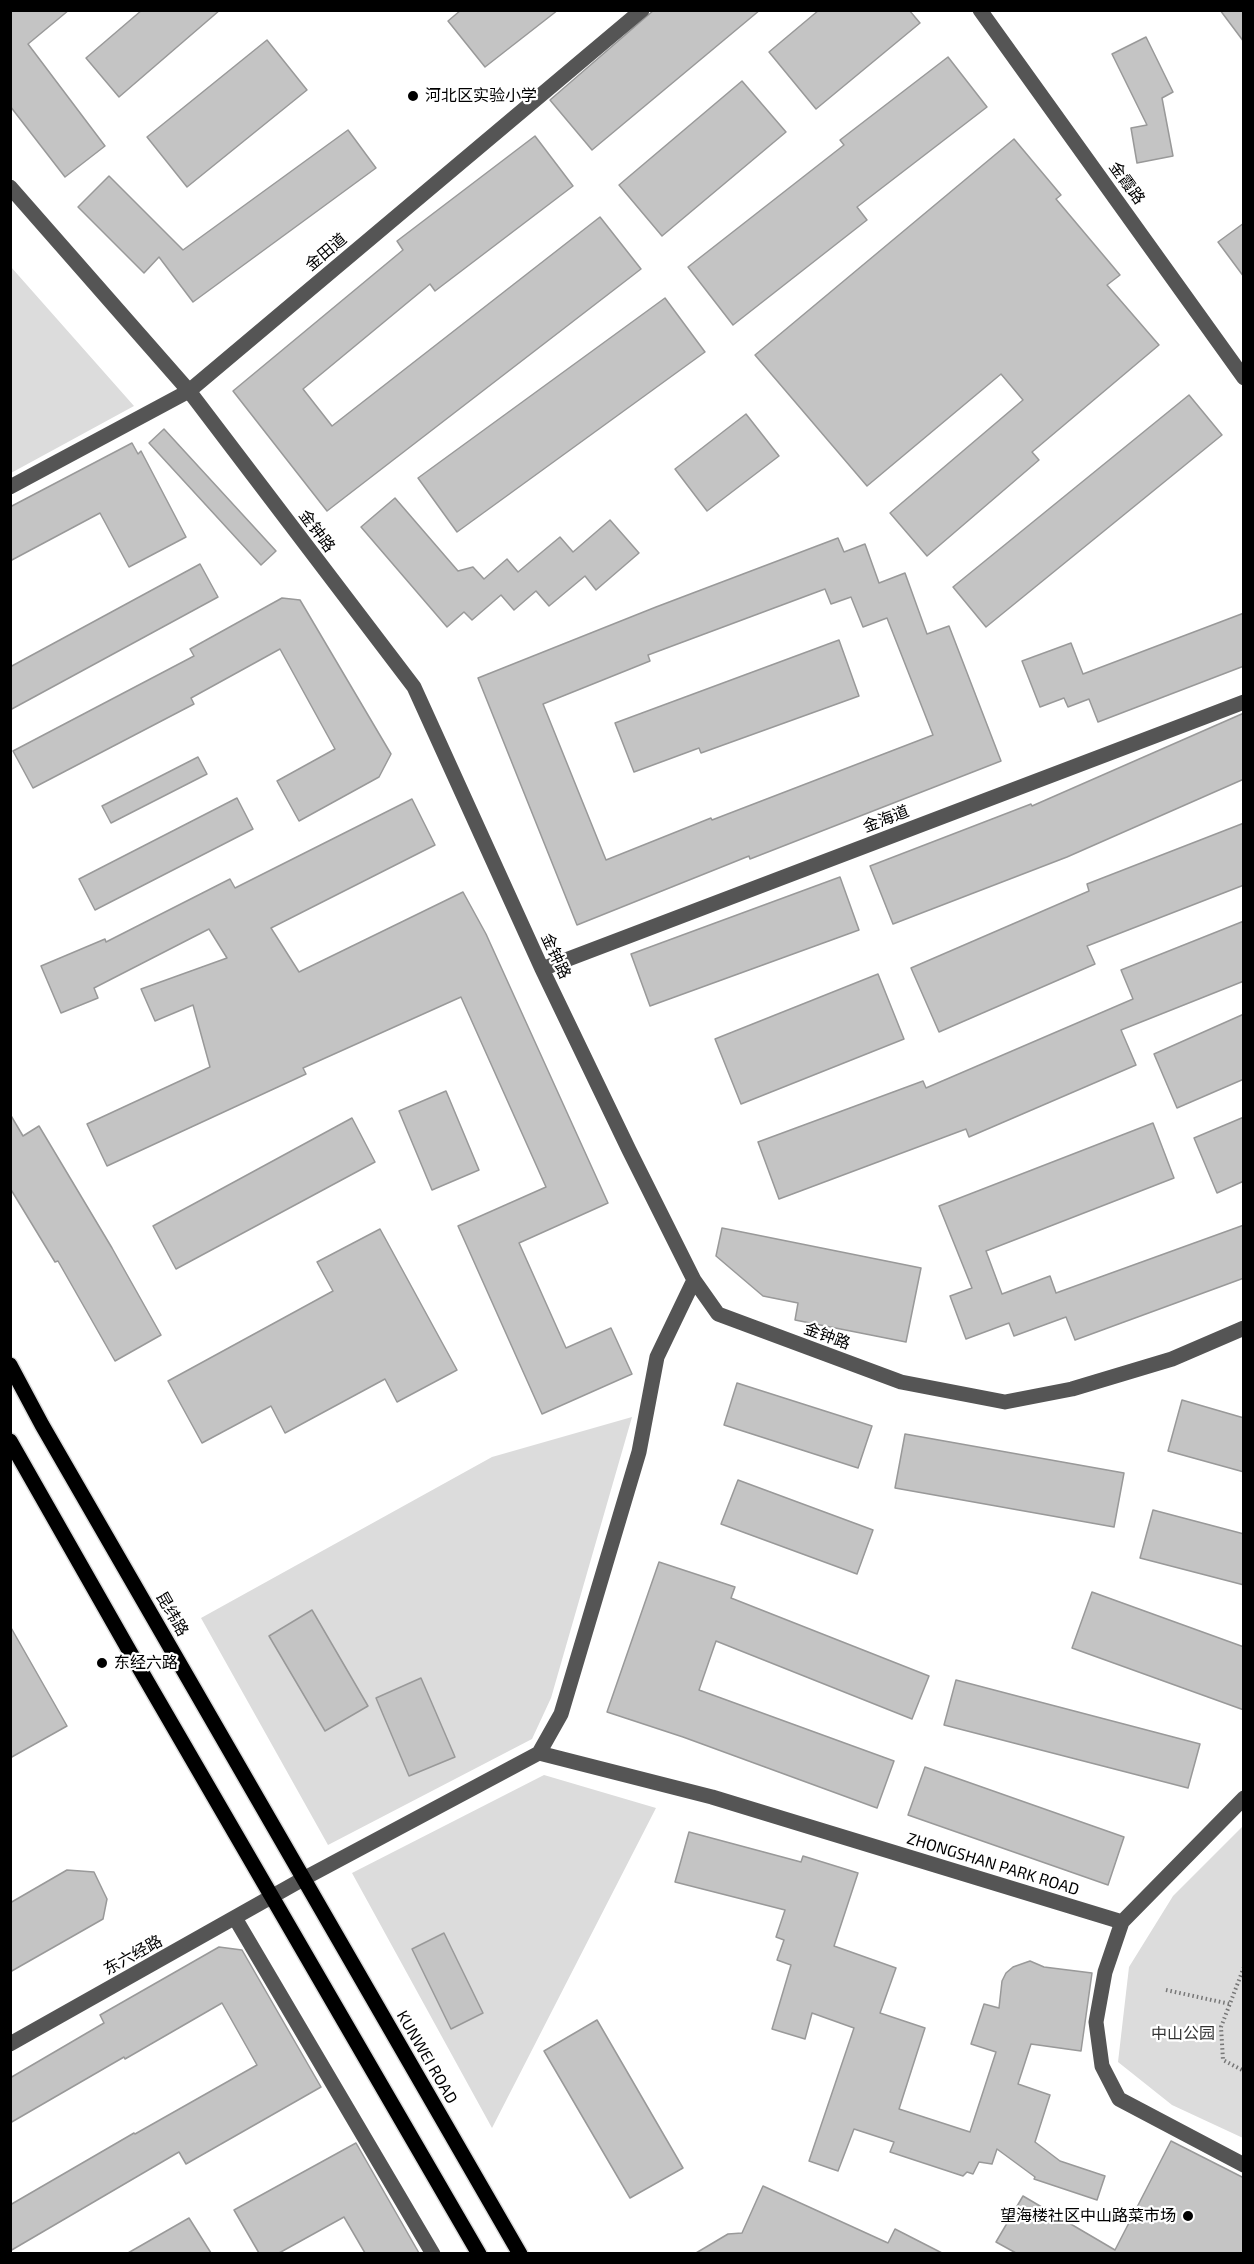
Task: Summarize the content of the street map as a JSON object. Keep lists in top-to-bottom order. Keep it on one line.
{"streets":{"main road":["昆纬路","KUNWEI ROAD"],"street":["金霞路","金田道","金钟路","金海道","ZHONGSHAN PARK ROAD","东六经路"]},"crossings":[["金田道","金钟路"],["金钟路","金海道"],["昆纬路","东六经路"],["昆纬路","KUNWEI ROAD"],["ZHONGSHAN PARK ROAD","东六经路"],["东六经路","KUNWEI ROAD"]],"parks":["中山公园"],"places":["河北区实验小学","东经六路","望海楼社区中山路菜市场"]}
